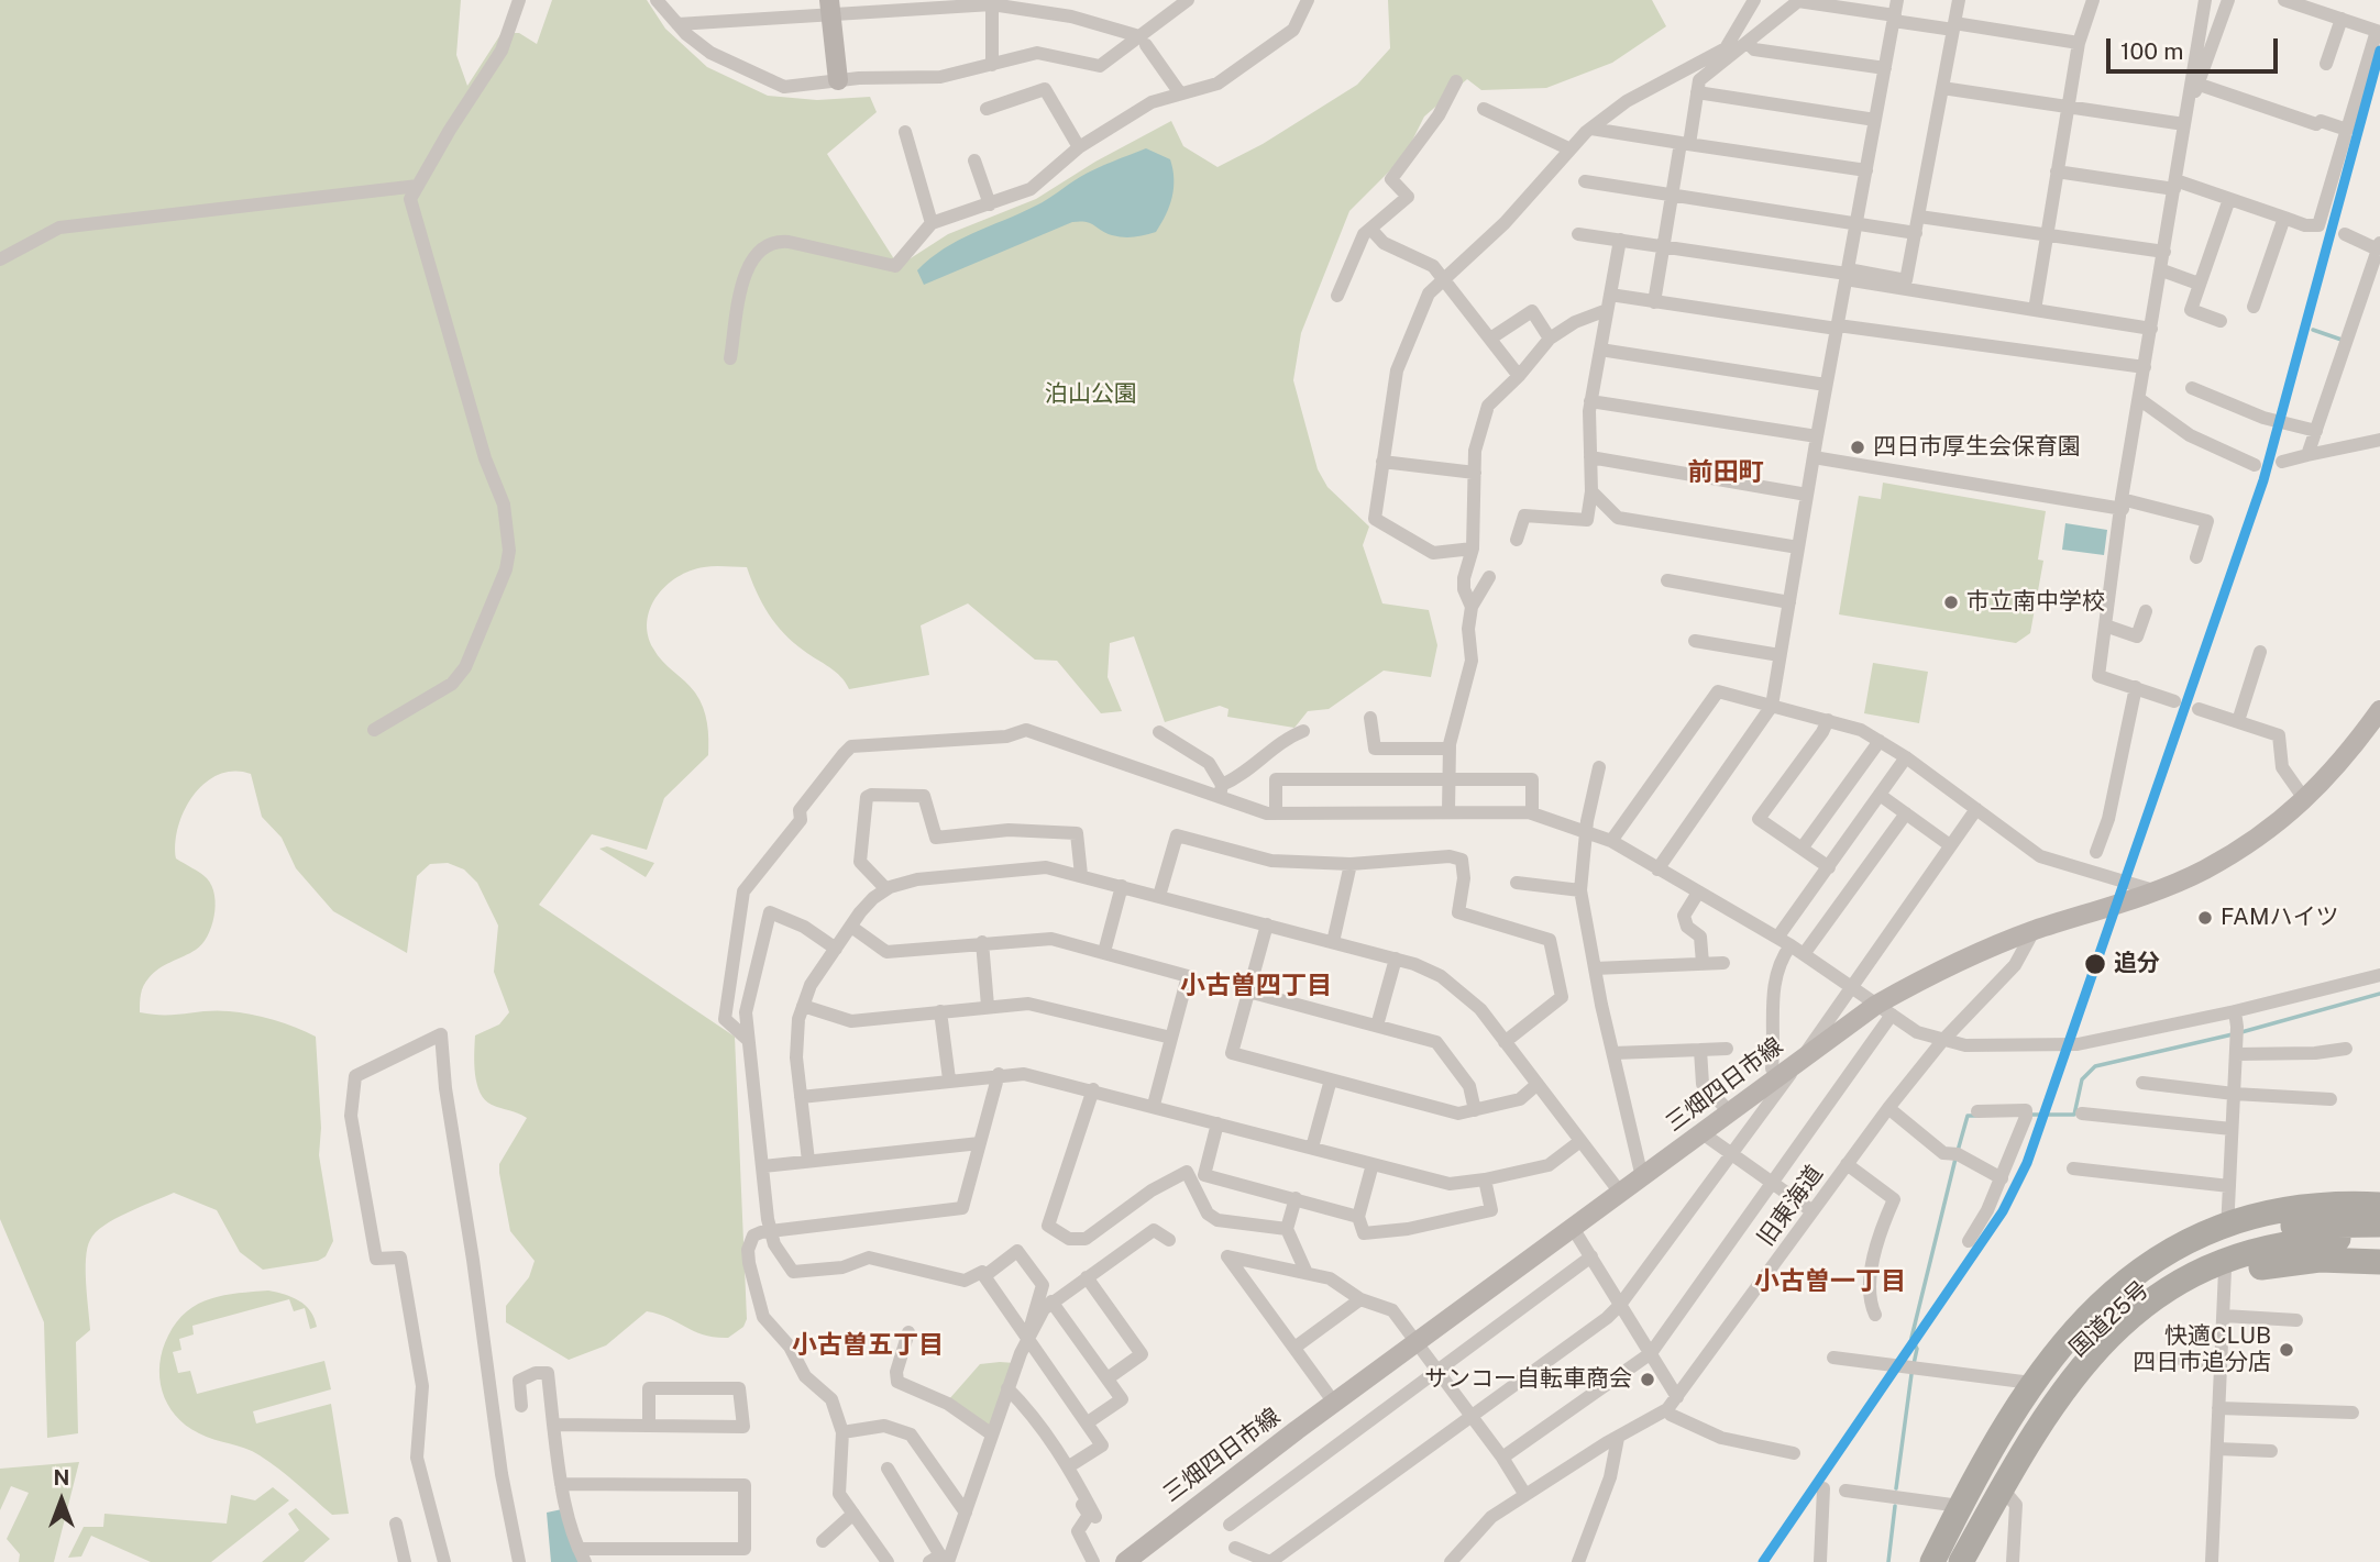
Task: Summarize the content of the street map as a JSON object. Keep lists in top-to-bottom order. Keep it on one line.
{"streets":{"highway":["国道25号"],"main road":["三畑四日市線"],"street":["旧東海道"]},"crossings":[["三畑四日市線","旧東海道"]],"districts":["前田町","小古曽四丁目","小古曽一丁目","小古曽五丁目"],"parks":["泊山公園"],"places":["四日市厚生会保育園","市立南中学校","FAMハイツ","追分","快適CLUB 四日市追分店","サンコー自転車商会"],"scale_bar":"100 m","north":"top"}
